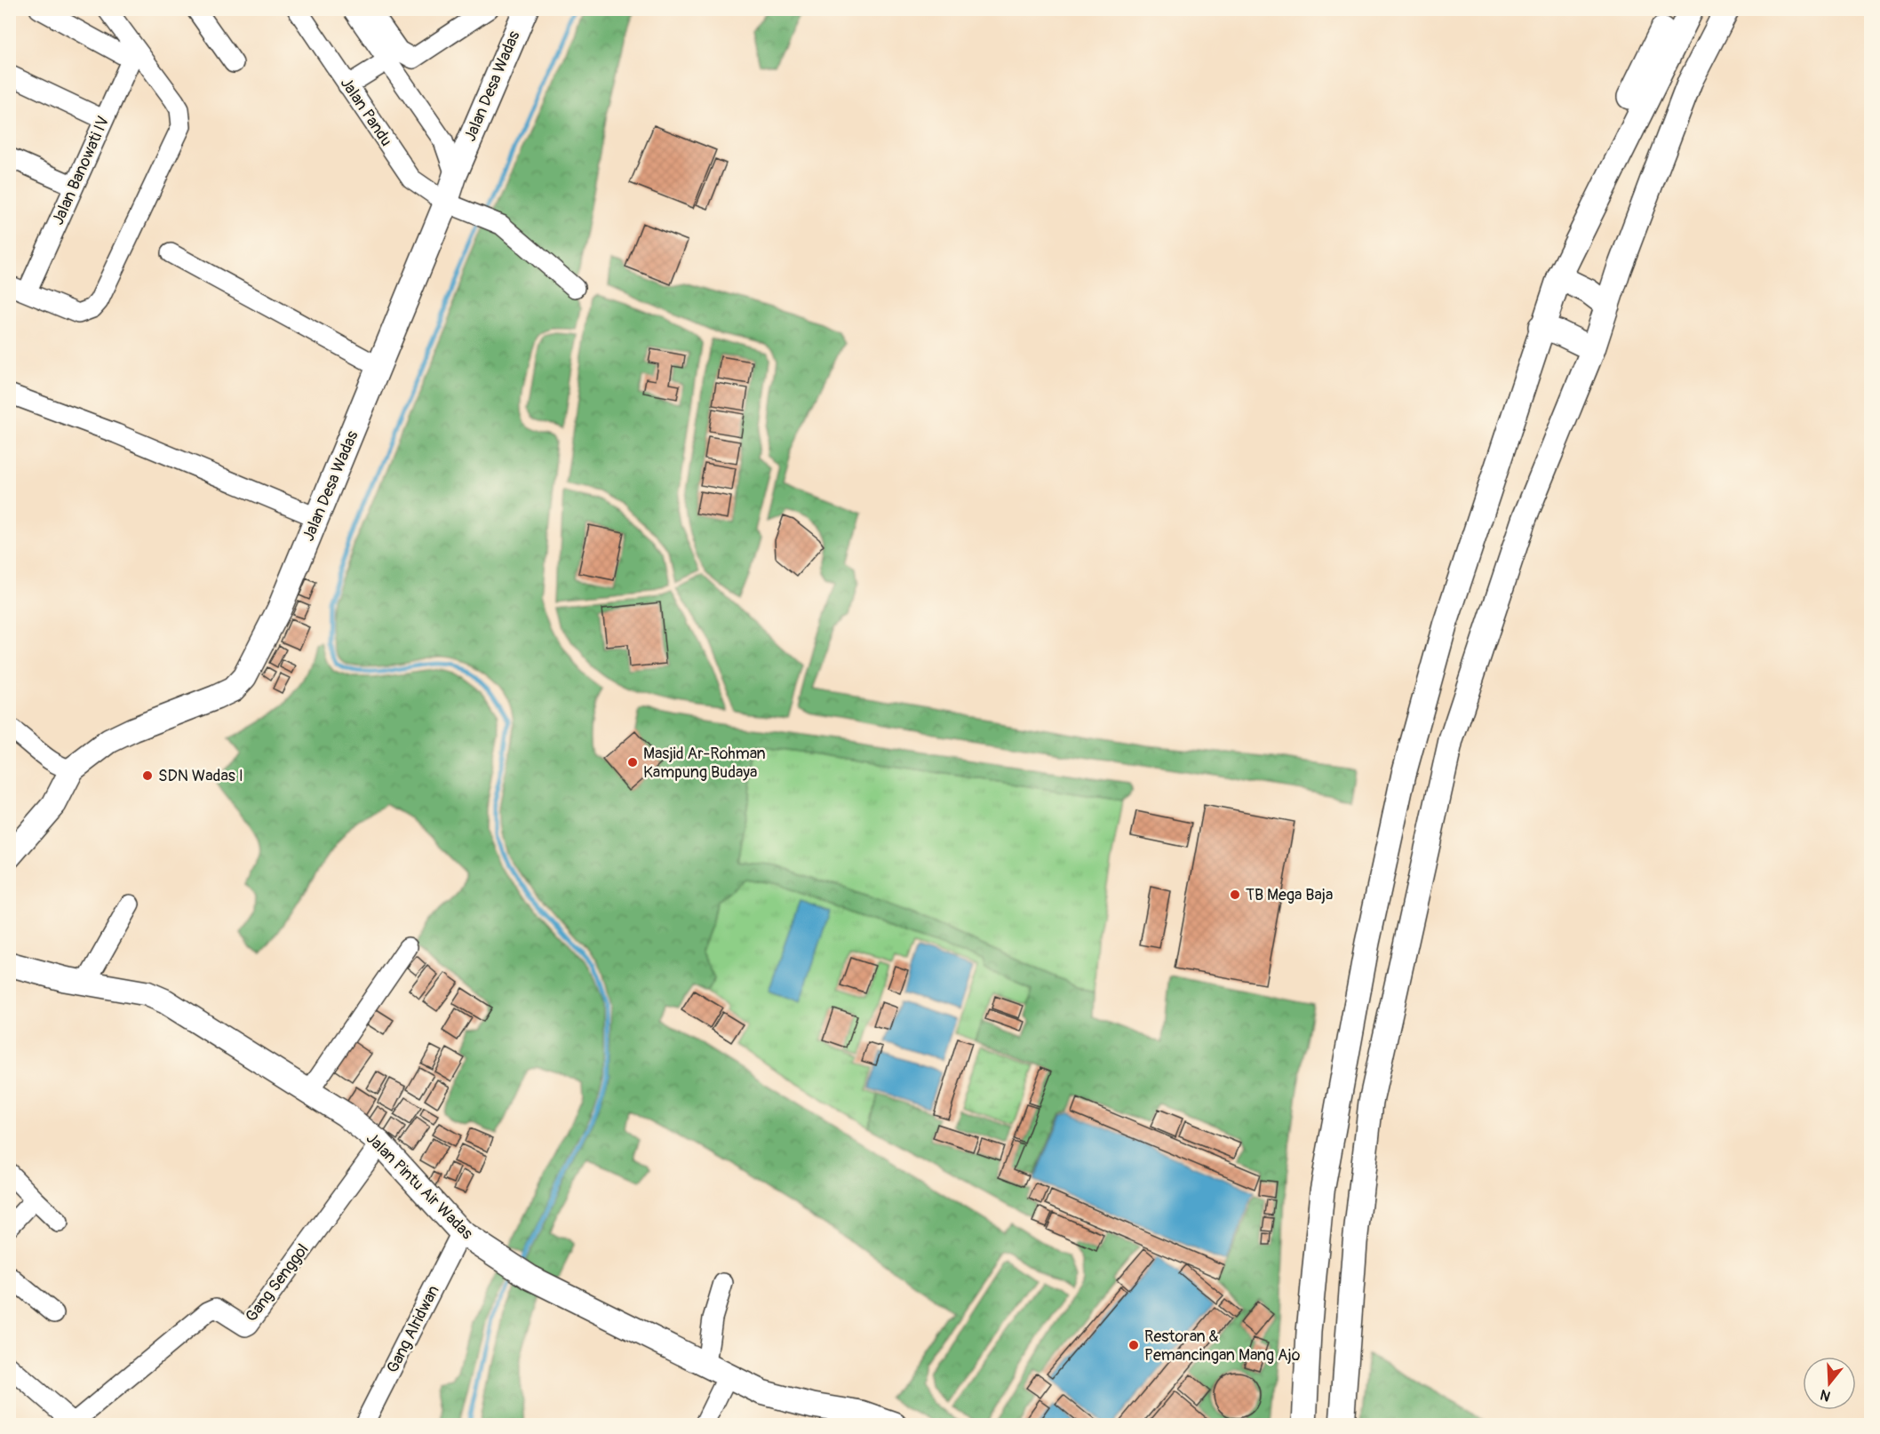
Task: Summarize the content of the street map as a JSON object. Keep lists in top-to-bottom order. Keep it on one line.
{"streets":{"main road":["Jalan Desa Wadas","Jalan Pintu Air Wadas"],"street":["Jalan Pandu","Jalan Banowati IV","Gang Senggol","Gang Alridwan"]},"crossings":[["Jalan Desa Wadas","Jalan Pandu"],["Jalan Pintu Air Wadas","Gang Senggol"],["Jalan Pintu Air Wadas","Gang Alridwan"]],"places":["Masjid Ar-Rohman Kampung Budaya","SDN Wadas I","TB Mega Baja","Restoran & Pemancingan Mang Ajo"],"north":"bottom"}
